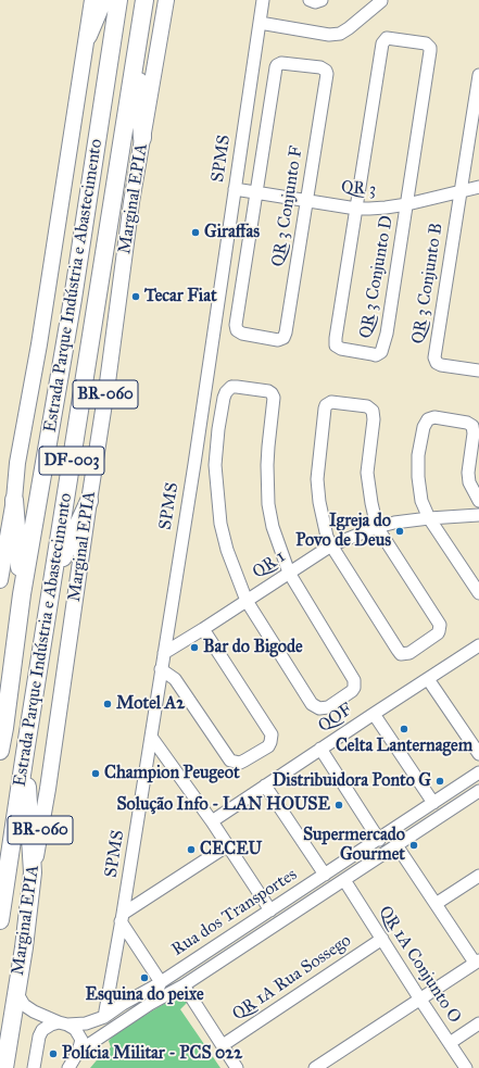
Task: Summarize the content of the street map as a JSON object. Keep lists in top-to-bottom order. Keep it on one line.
{"streets":{"highway":["Marginal EPIA","Estrada Parque Indústria e Abastecimento","BR-060","DF-003"],"street":["SPMS","QR 3","QR 3 Conjunto F","QR 3 Conjunto D","QR 3 Conjunto B","QR 1","QOF","Rua dos Transportes","QR 1A Conjunto O","QR 1A Rua Sossego"]},"crossings":[["SPMS","QR 3"],["SPMS","QR 1"],["SPMS","Rua dos Transportes"],["QR 3","QR 3 Conjunto F"],["QR 3","QR 3 Conjunto D"],["QR 3","QR 3 Conjunto B"],["Marginal EPIA","Rua dos Transportes"],["Rua dos Transportes","QR 1A Conjunto O"],["QR 1A Conjunto O","QR 1A Rua Sossego"]],"places":["Giraffas","Tecar Fiat","Igreja do Povo de Deus","Bar do Bigode","Motel A2","Celta Lanternagem","Champion Peugeot","Distribuidora Ponto G","Solução Info - LAN HOUSE","Supermercado Gourmet","CECEU","Esquina do peixe","Polícia Militar - PCS 022"]}
